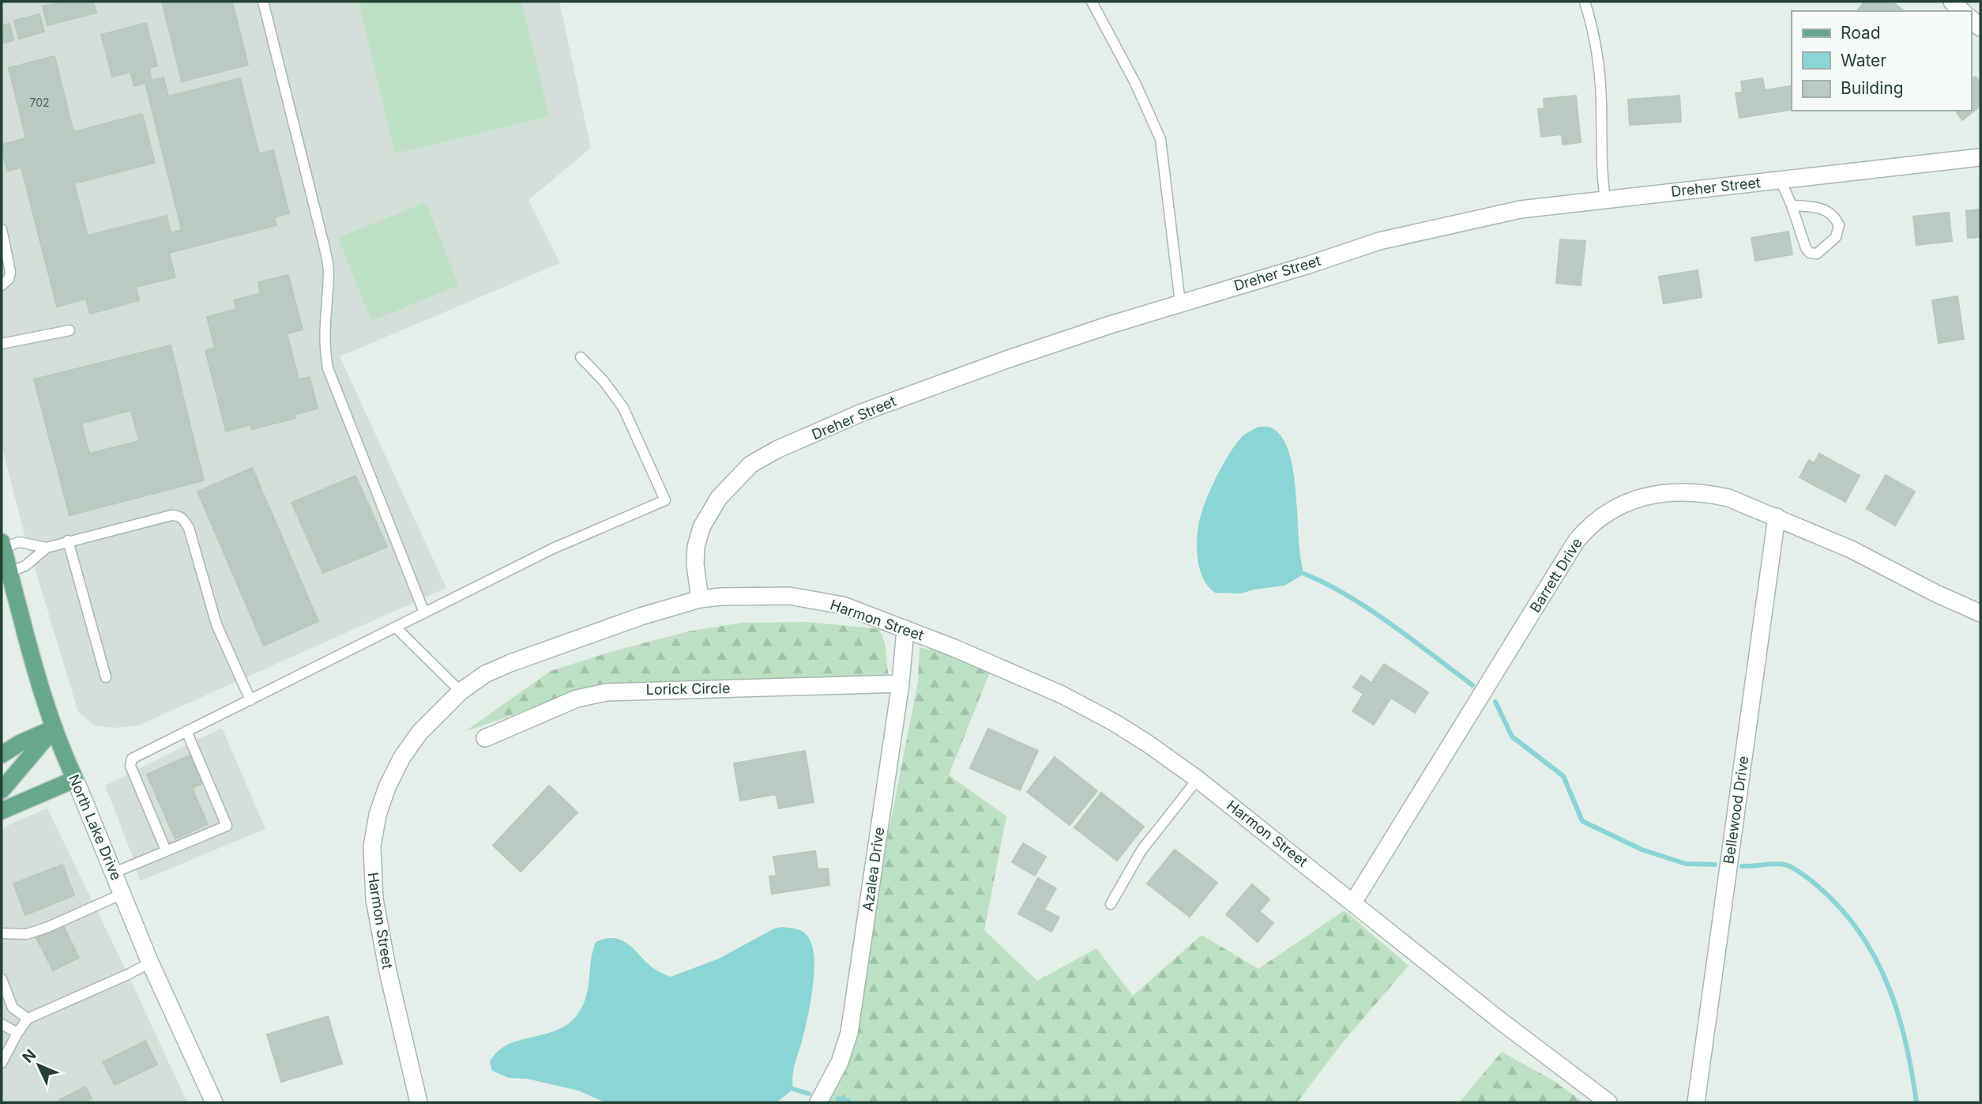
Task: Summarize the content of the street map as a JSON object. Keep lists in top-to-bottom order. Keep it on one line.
{"streets":{"main road":["North Lake Drive"],"street":["Dreher Street","Barrett Drive","Harmon Street","Lorick Circle","Bellewood Drive","Azalea Drive"]},"crossings":[["Dreher Street","Harmon Street"],["Barrett Drive","Harmon Street"],["Barrett Drive","Bellewood Drive"],["Harmon Street","Azalea Drive"],["Lorick Circle","Azalea Drive"]],"house_numbers":["702"],"legend":["Road","Water","Building"],"north":"top left"}
